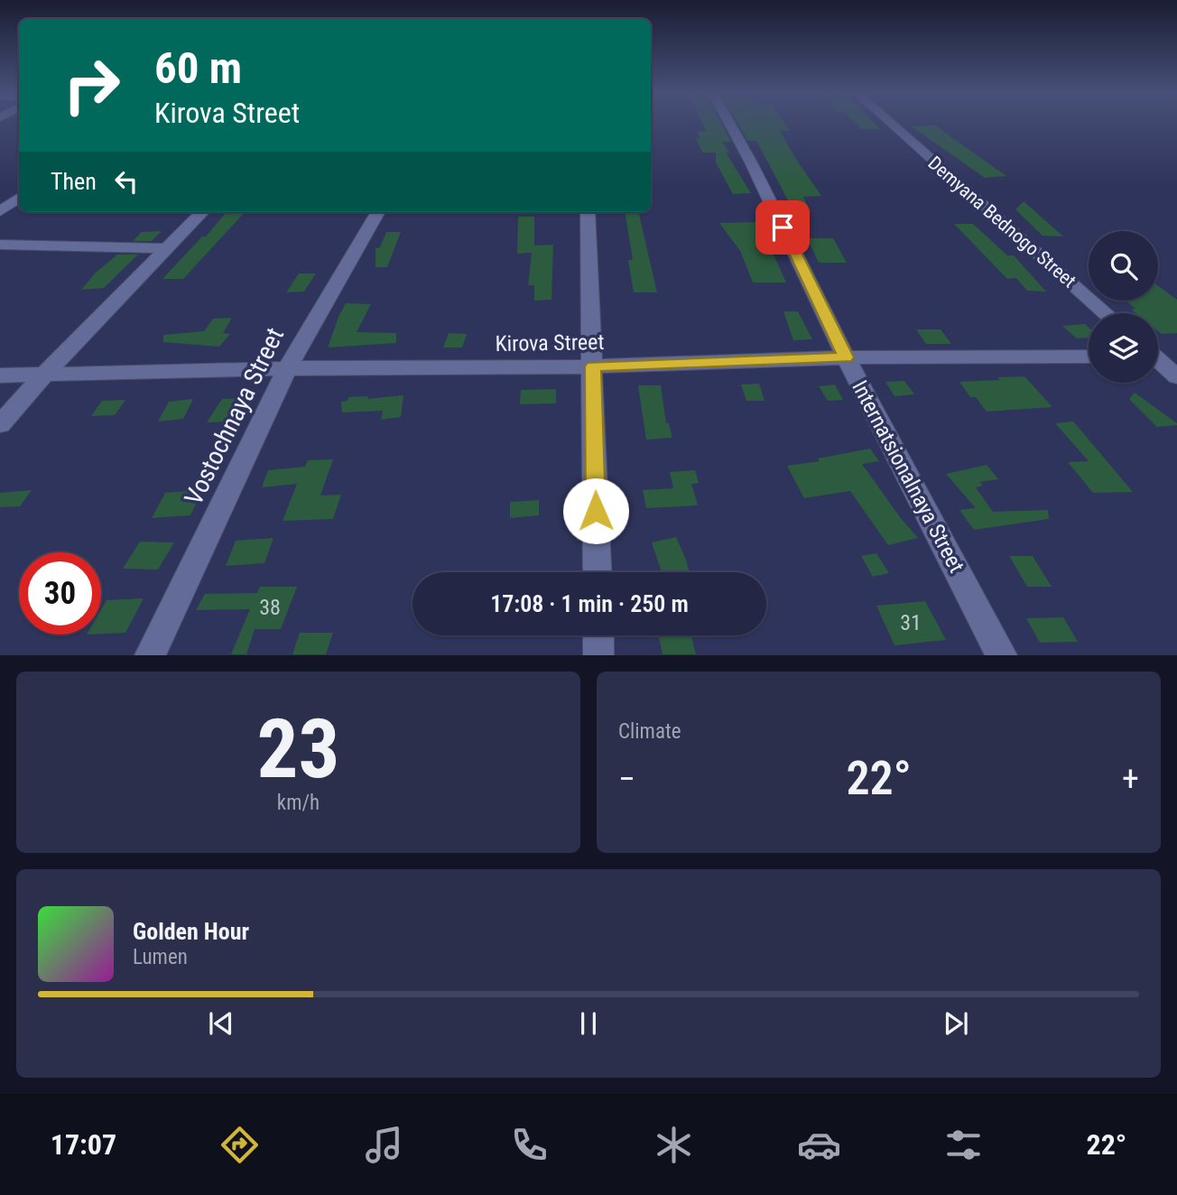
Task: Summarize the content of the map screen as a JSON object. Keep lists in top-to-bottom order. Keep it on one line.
{"streets":{"street":["Demyana Bednogo Street","Kirova Street","Vostochnaya Street","Internatsionalnaya Street"]},"crossings":[["Kirova Street","Vostochnaya Street"],["Kirova Street","Internatsionalnaya Street"]],"house_numbers":["38","31"],"page":{"turn":["60 m","Kirova Street"],"then":"Then","limit":"30","trip":"17:08 · 1 min · 250 m","tile":[["23","km/h"],"Climate"],"heat":["−","22°","+"],"song":["Golden Hour","Lumen"],"tabs":["17:07","22°"]}}
